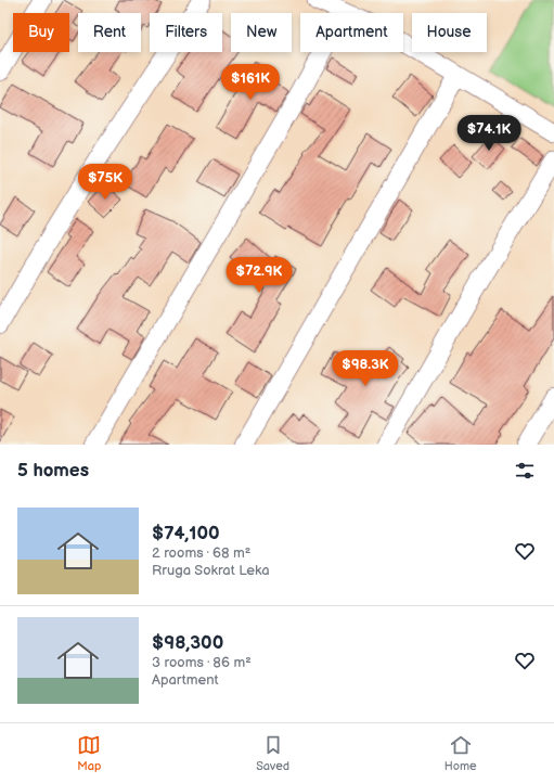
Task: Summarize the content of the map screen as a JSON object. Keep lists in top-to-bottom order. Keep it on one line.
{"page":{"chip":["Buy","Rent","Filters","New","Apartment","House"],"price":["$161K","$74.1K","$75K","$72.9K","$98.3K"],"heading":"5 homes","list":[{"name":"$74,100","note":"2 rooms · 68 m² · Rruga Sokrat Leka"},{"name":"$98,300","note":"3 rooms · 86 m² · Apartment"}],"tabs":["Map","Saved","Home"]}}
